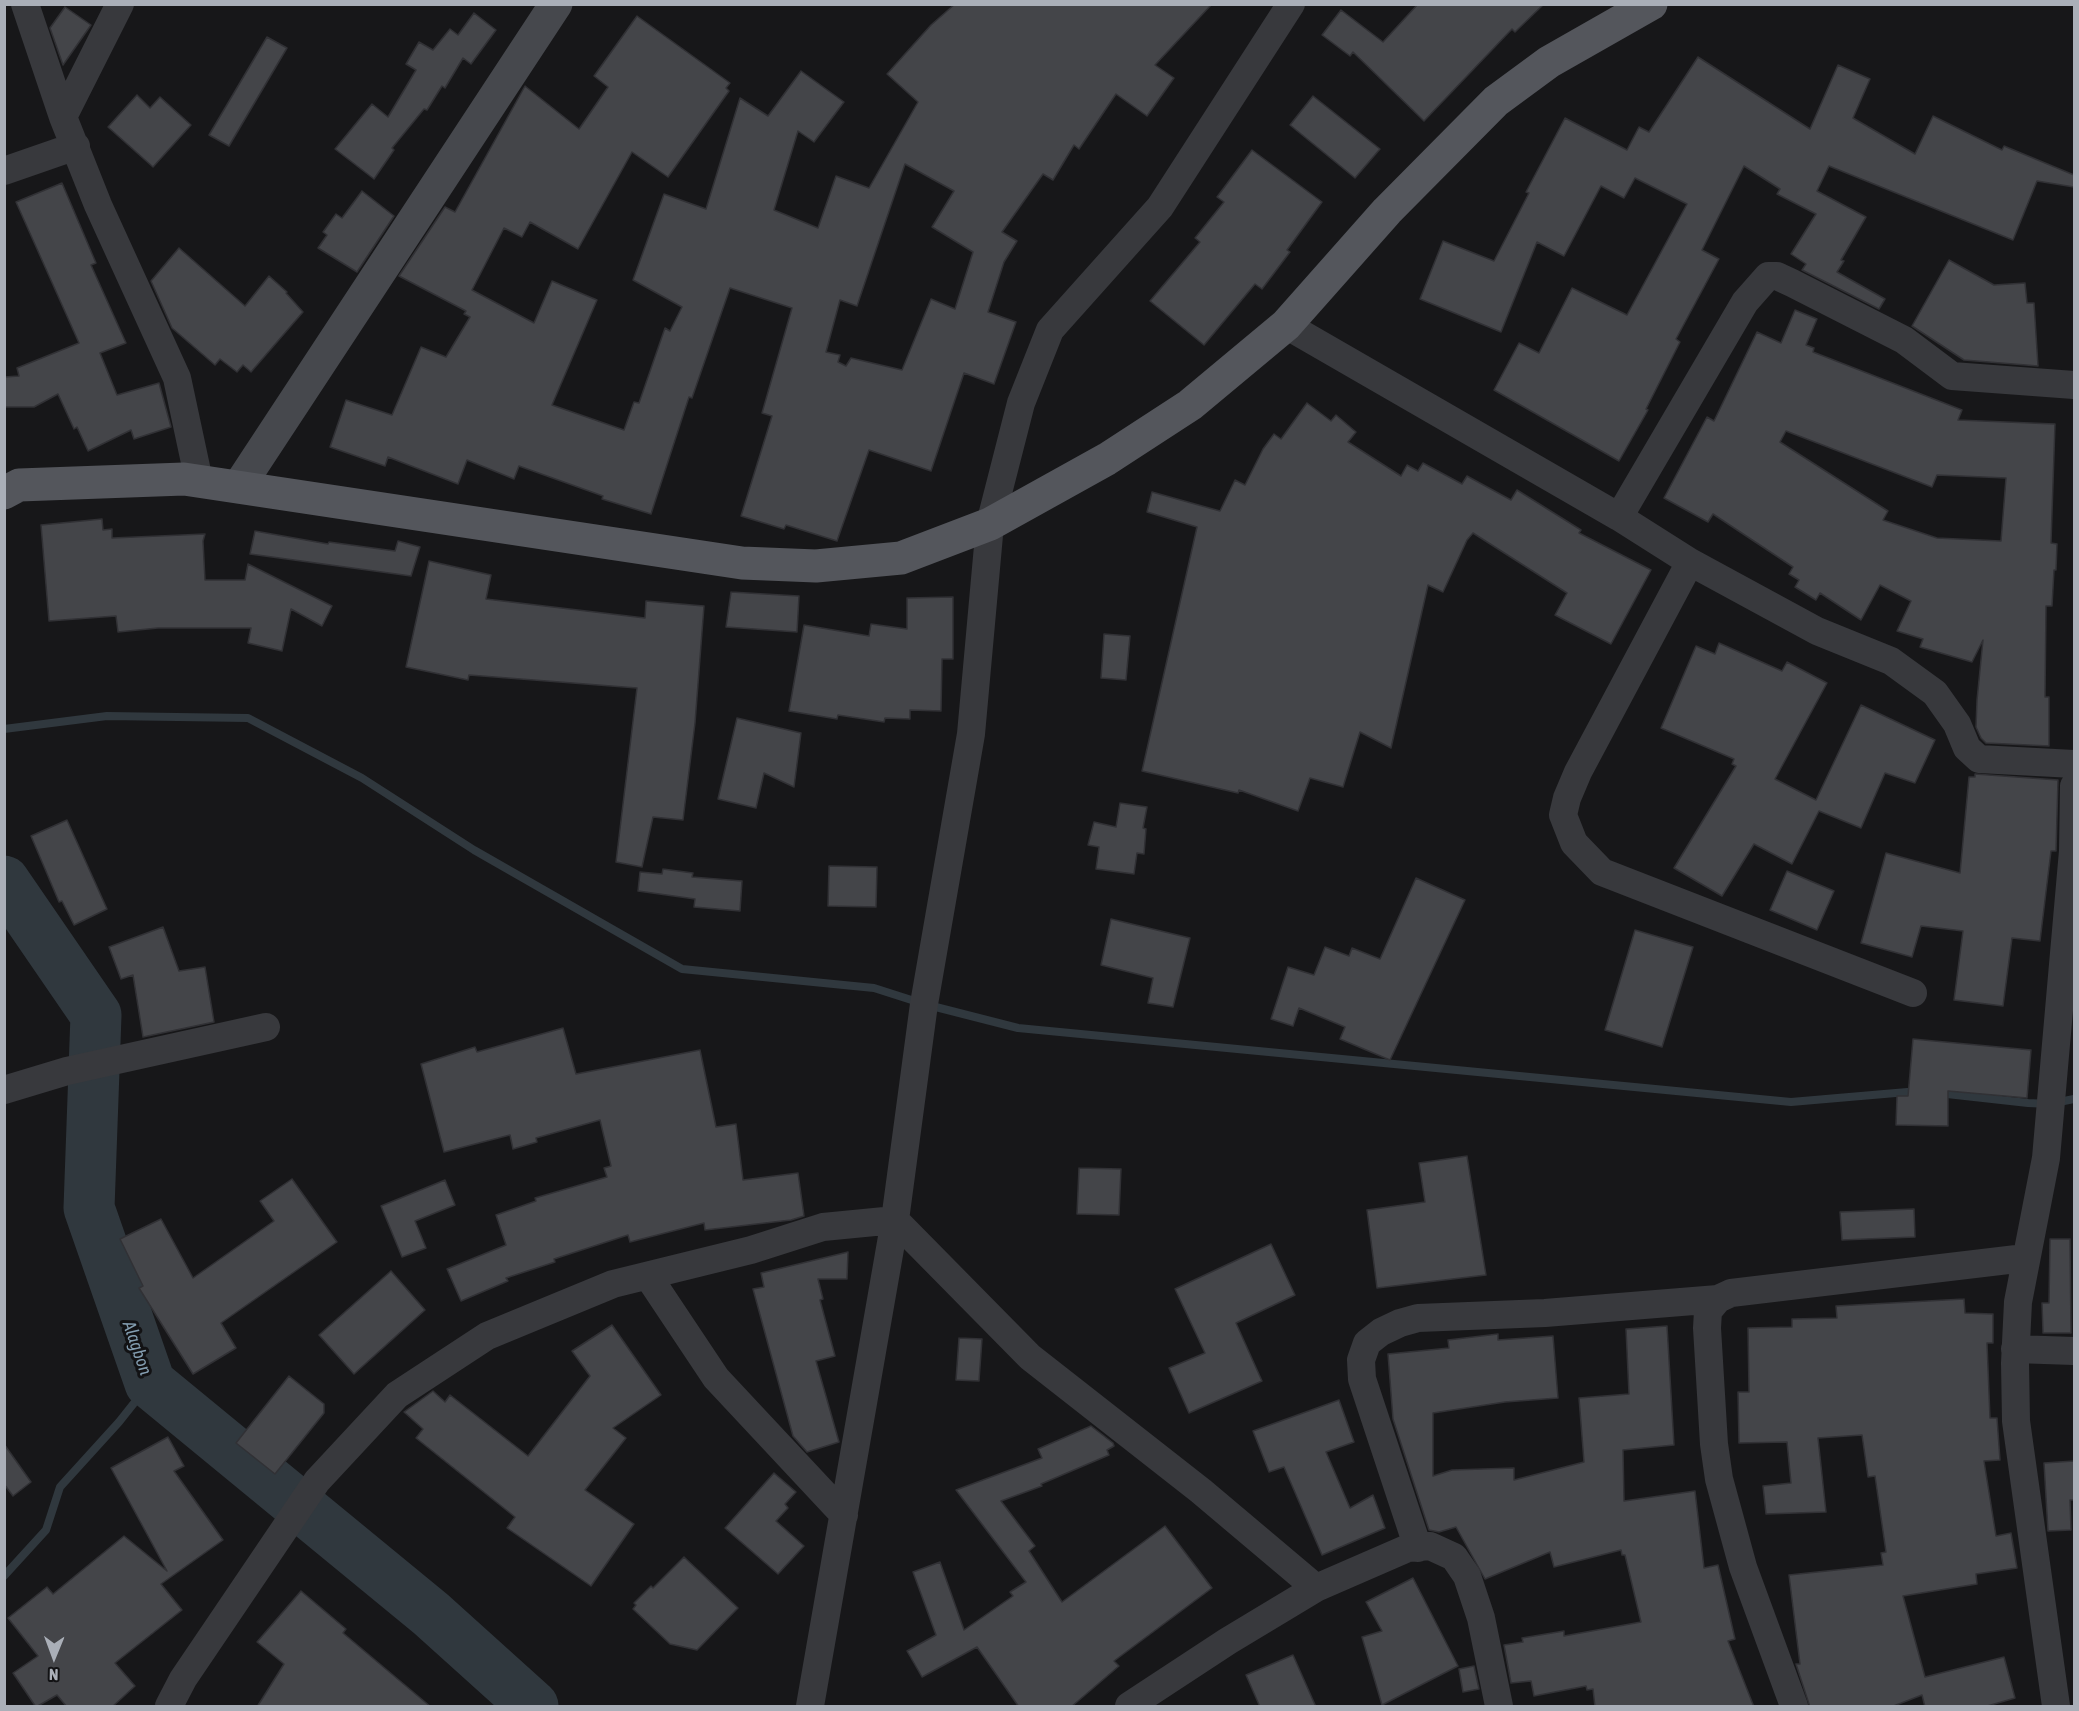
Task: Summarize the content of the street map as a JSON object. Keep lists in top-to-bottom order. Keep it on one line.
{"water":["Alagbon"],"north":"bottom"}
